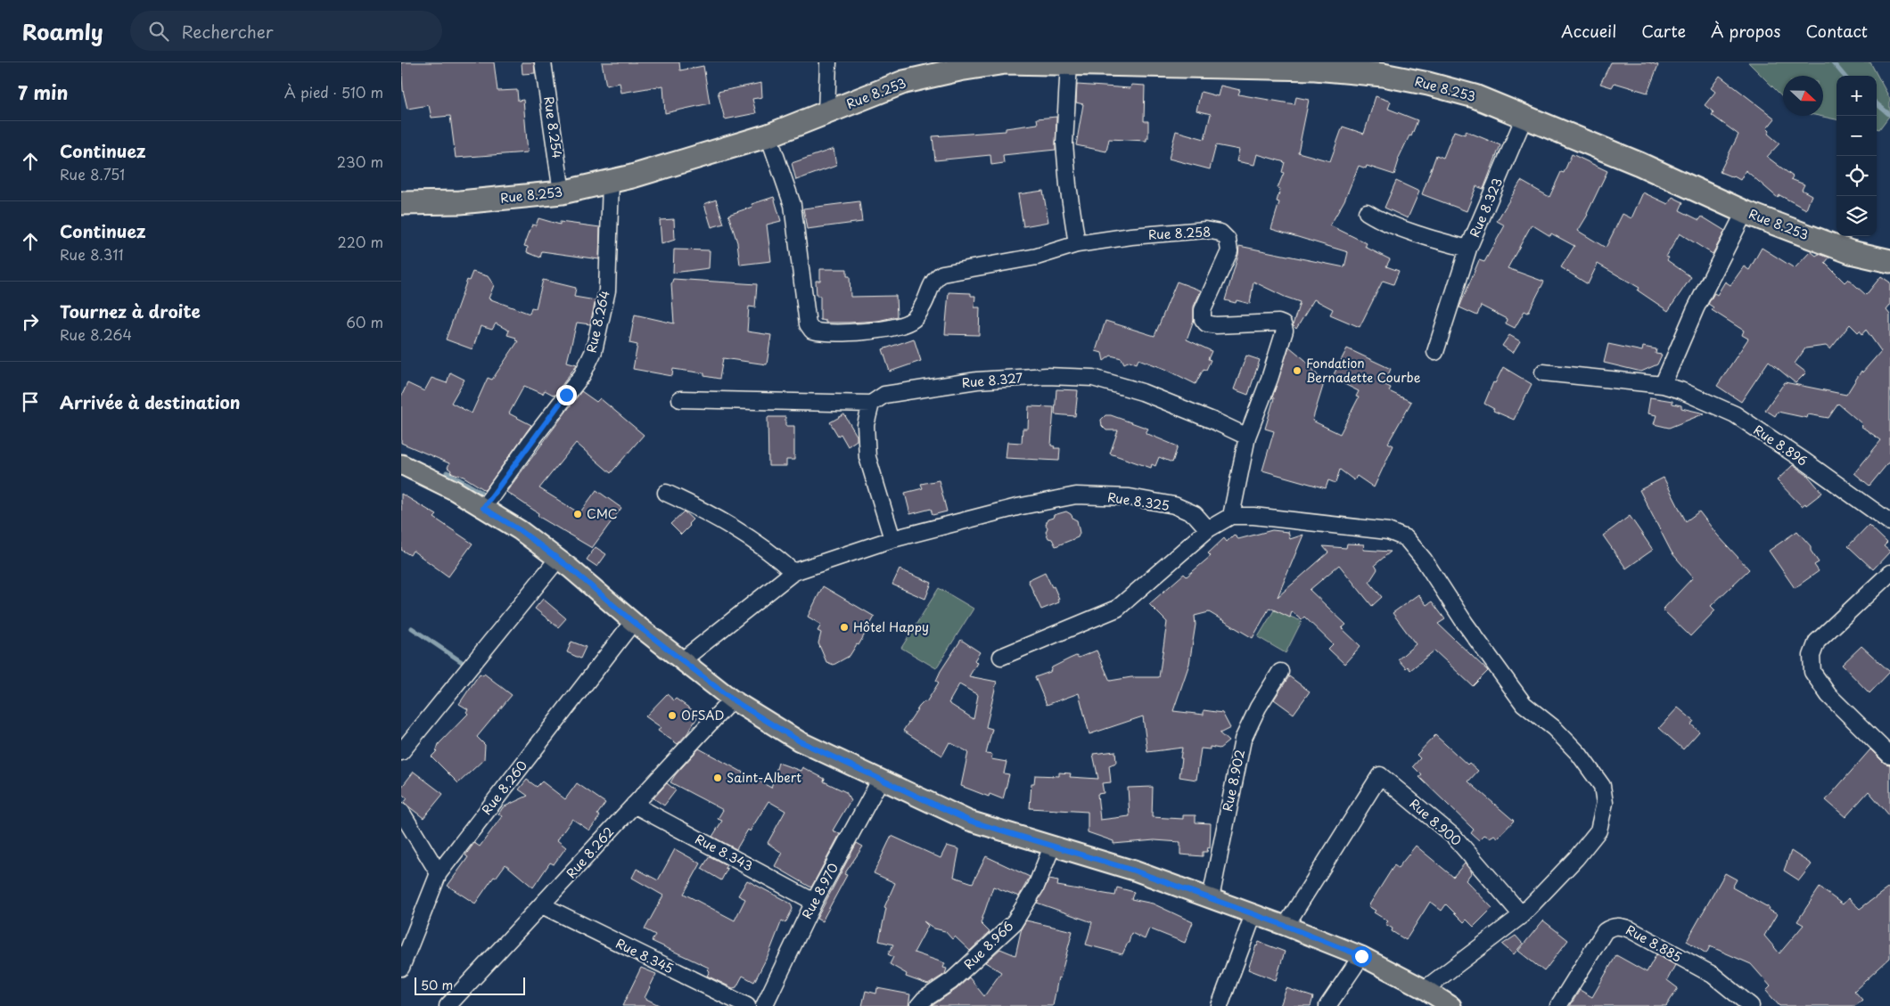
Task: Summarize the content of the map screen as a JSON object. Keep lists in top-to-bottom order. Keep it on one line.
{"streets":{"highway":["Rue 8.253"],"street":["Rue 8.254","Rue 8.323","Rue 8.258","Rue 8.264","Rue 8.327","Rue 8.896","Rue 8.325","Rue 8.902","Rue 8.260","Rue 8.900","Rue 8.262","Rue 8.343","Rue 8.970","Rue 8.885","Rue 8.966","Rue 8.345"]},"crossings":[["Rue 8.253","Rue 8.254"],["Rue 8.253","Rue 8.323"],["Rue 8.253","Rue 8.264"],["Rue 8.258","Rue 8.327"],["Rue 8.262","Rue 8.343"],["Rue 8.262","Rue 8.345"],["Rue 8.343","Rue 8.970"]],"places":["Fondation Bernadette Courbe","CMC","Hôtel Happy","OFSAD","Saint-Albert"],"scale_bar":"50 m","north":"right","page":{"header":"Roamly","search":"Rechercher","nav":["Accueil","Carte","À propos","Contact"],"heading":["7 min","À pied · 510 m"],"map_buttons":["+","−"],"list":[["Continuez","Rue 8.751","230 m"],["Continuez","Rue 8.311","220 m"],["Tournez à droite","Rue 8.264","60 m"],"Arrivée à destination"],"scale":"50 m"}}
